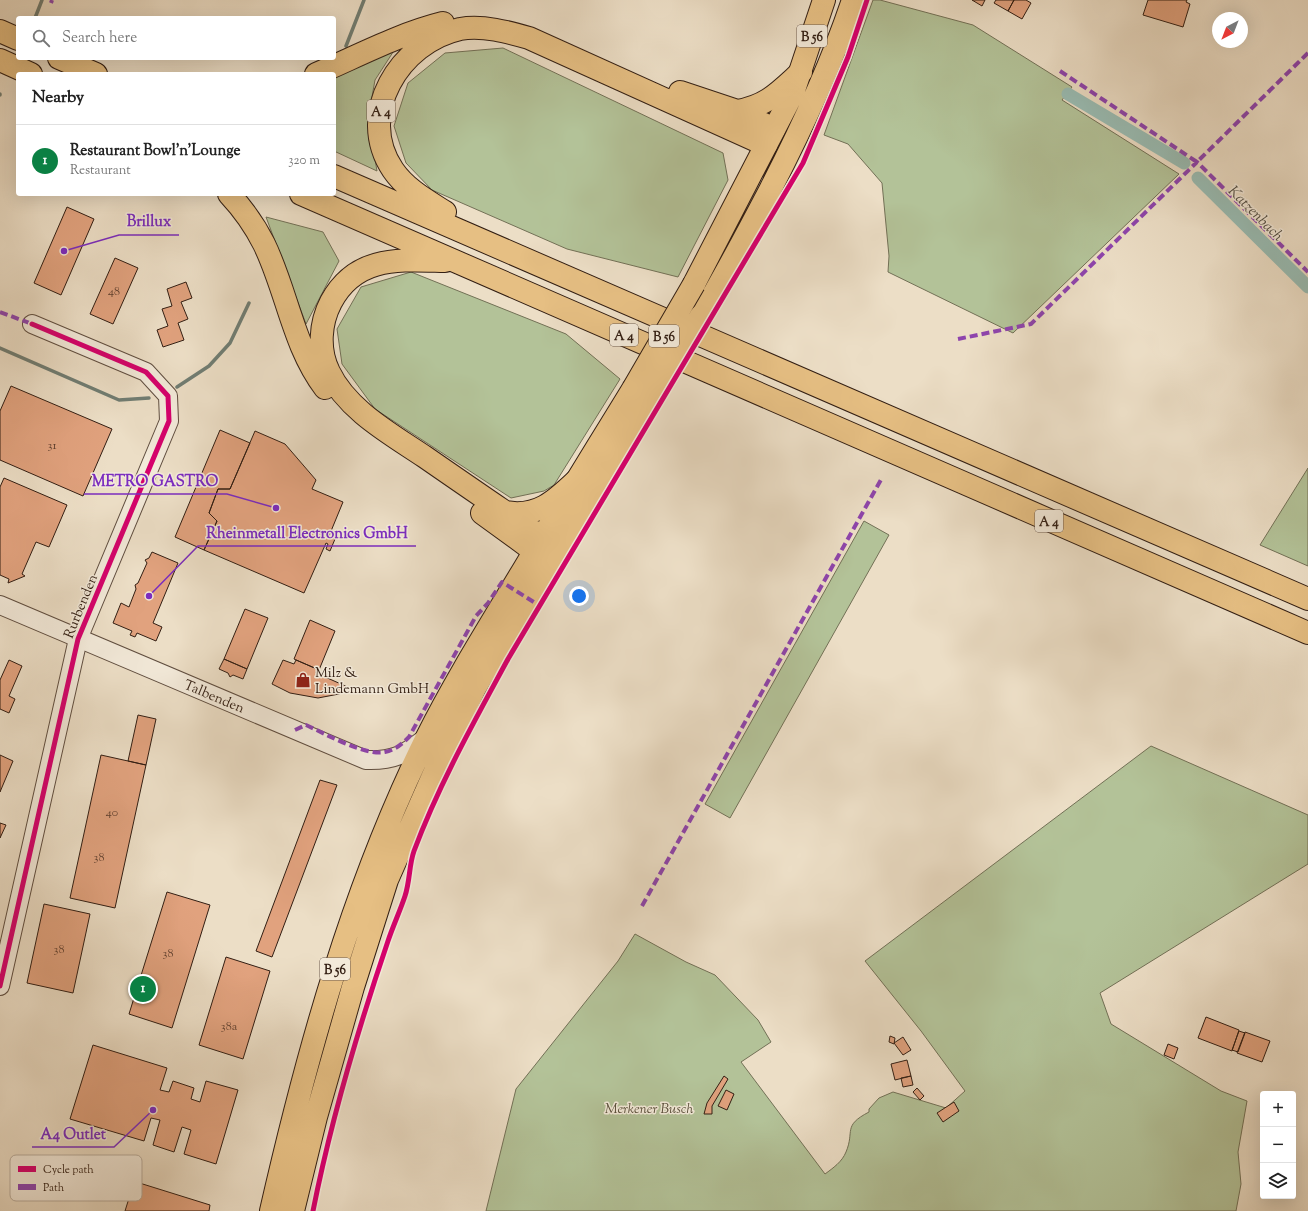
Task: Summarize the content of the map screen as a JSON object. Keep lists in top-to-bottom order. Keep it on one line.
{"streets":{"main road":["B 56","A 4"],"street":["Rurbenden","Talbenden"]},"crossings":[["B 56","A 4"],["B 56","Talbenden"],["Rurbenden","Talbenden"]],"water":["Katzenbach"],"parks":["Merkener Busch"],"places":{"other":["Brillux","METRO GASTRO","Rheinmetall Electronics GmbH","A4 Outlet"],"shop":["Milz & Lindemann GmbH"]},"house_numbers":["48","31","40","38","38","38","38a"],"legend":["Cycle path","Path"],"north":"bottom left","page":{"search":"Search here","heading":"Nearby","list":[{"mark":"1","name":"Restaurant Bowl'n'Lounge","note":"Restaurant","value":"320 m"}],"pins":"1","map_buttons":["+","−"]}}
